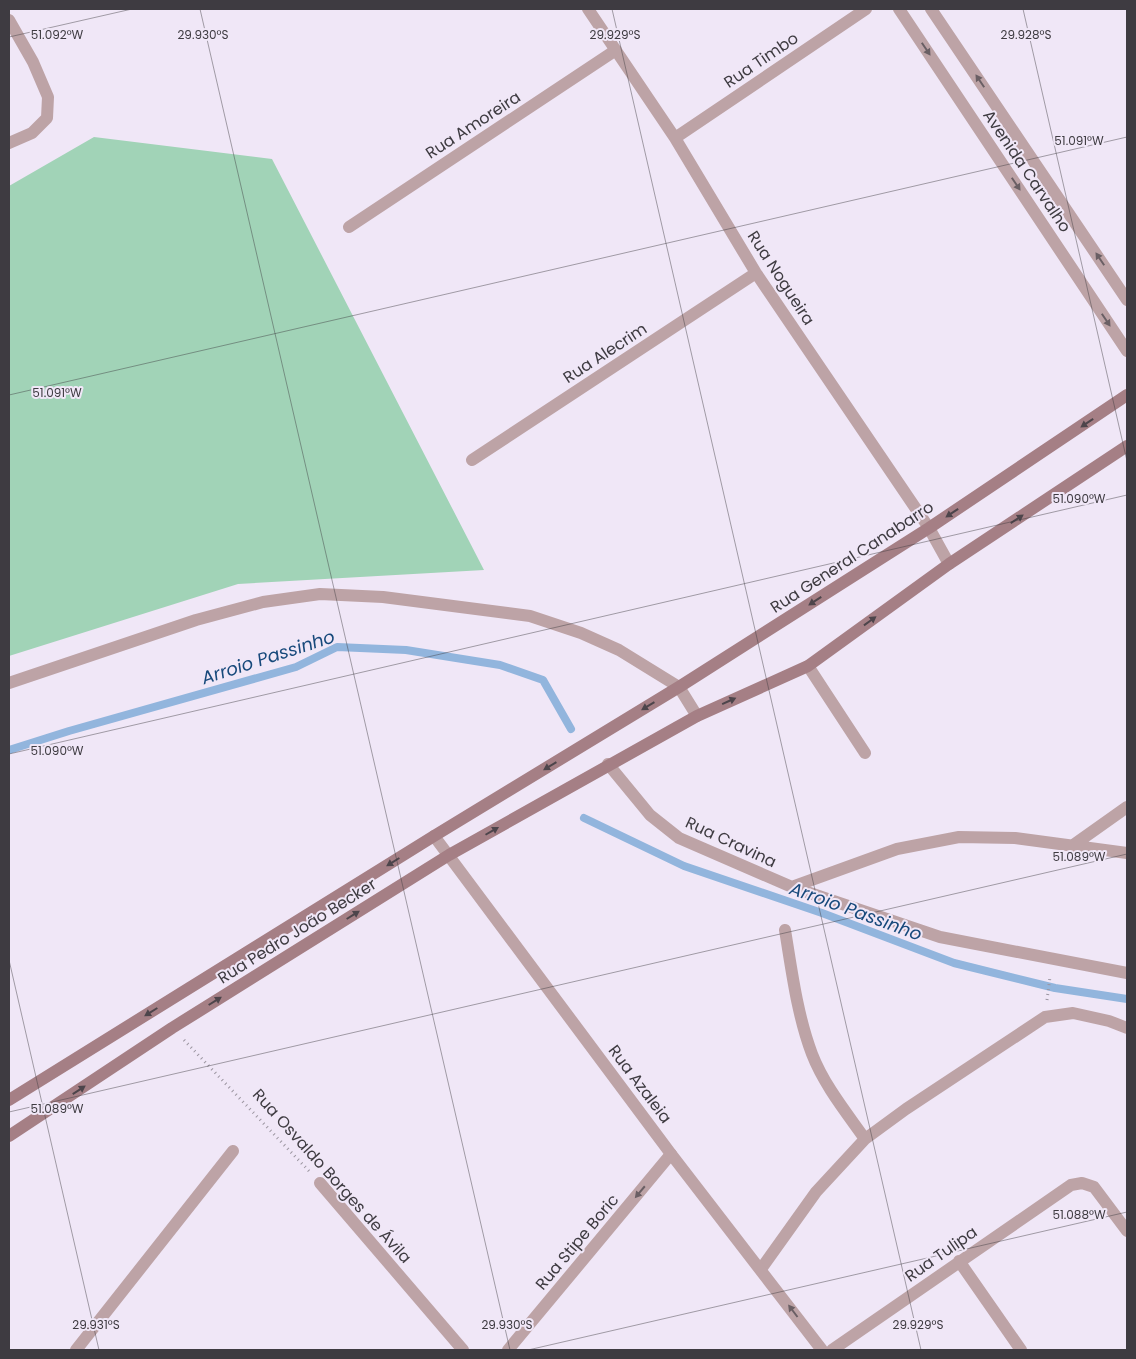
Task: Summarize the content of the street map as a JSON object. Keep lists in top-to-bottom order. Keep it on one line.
{"streets":{"main road":["Rua General Canabarro","Rua Pedro João Becker"],"street":["Rua Timbo","Rua Amoreira","Avenida Carvalho","Rua Nogueira","Rua Alecrim","Rua Cravina","Rua Azaleia","Rua Osvaldo Borges de Ávila","Rua Stipe Boric","Rua Tulipa"]},"crossings":[["Rua Timbo","Rua Nogueira"],["Rua Amoreira","Rua Nogueira"],["Rua Nogueira","Rua Alecrim"],["Rua Nogueira","Rua General Canabarro"],["Rua General Canabarro","Rua Pedro João Becker"],["Rua Cravina","Rua Pedro João Becker"],["Rua Pedro João Becker","Rua Azaleia"],["Rua Pedro João Becker","Rua Osvaldo Borges de Ávila"],["Rua Azaleia","Rua Stipe Boric"]],"one_way":["Rua Stipe Boric"],"water":["Arroio Passinho"],"coordinates":["51.092°W","29.930°S","29.929°S","29.928°S","51.091°W","51.090°W","51.089°W","51.088°W","29.931°S"]}
